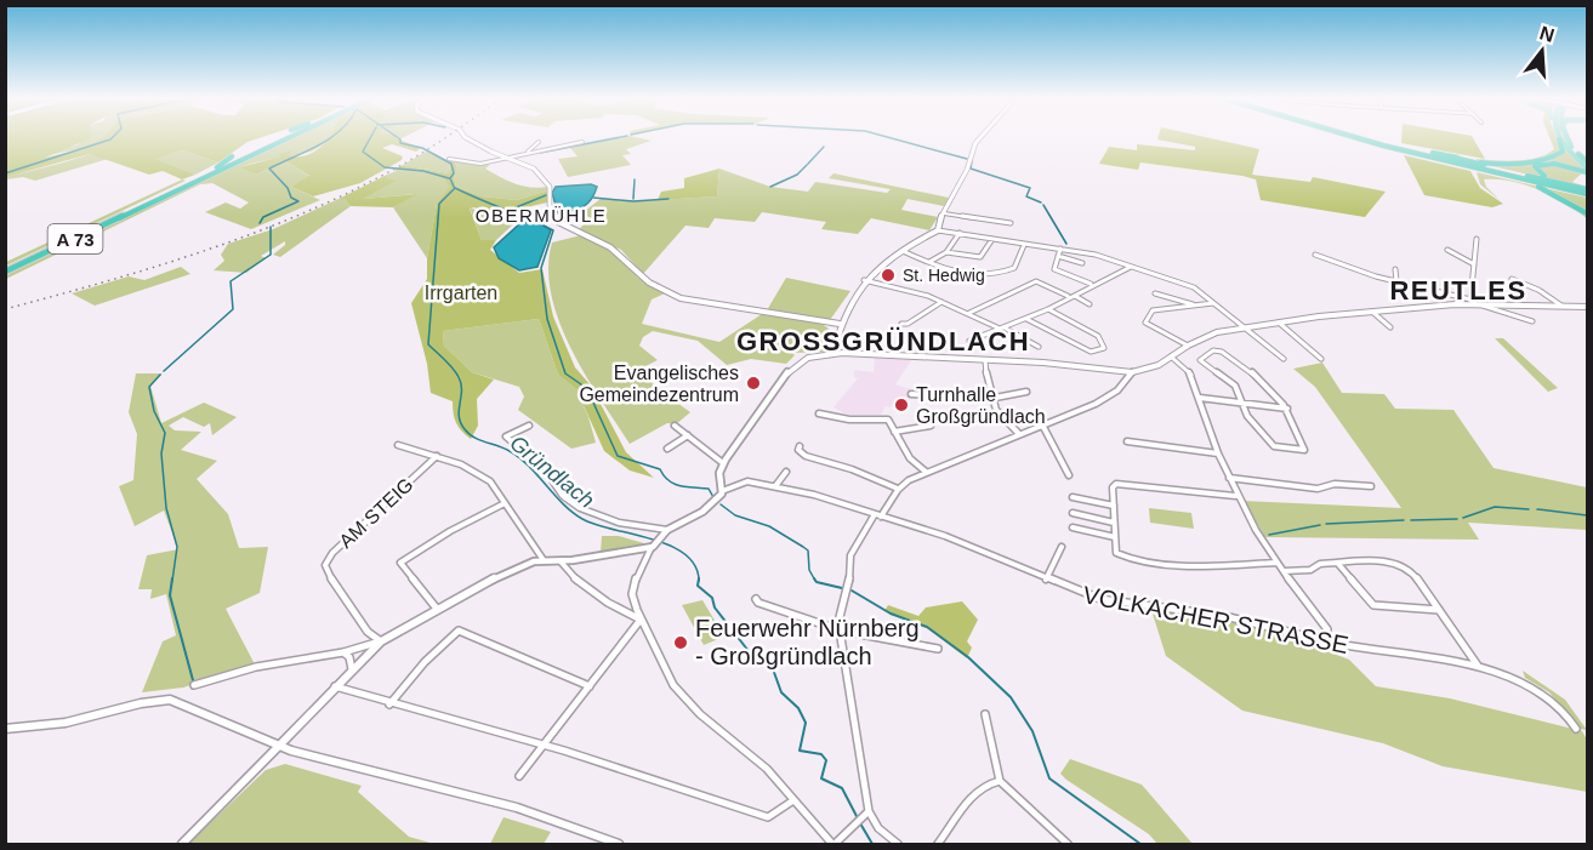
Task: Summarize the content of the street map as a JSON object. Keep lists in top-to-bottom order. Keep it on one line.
{"streets":{"highway":["A 73"],"street":["AM STEIG","VOLKACHER STRASSE"]},"districts":["OBERMÜHLE","REUTLES","GROSSGRÜNDLACH"],"water":["Gründlach"],"parks":["Irrgarten"],"places":["St. Hedwig","Evangelisches Gemeindezentrum","Turnhalle Großgründlach","Feuerwehr Nürnberg - Großgründlach"],"north":"top"}
